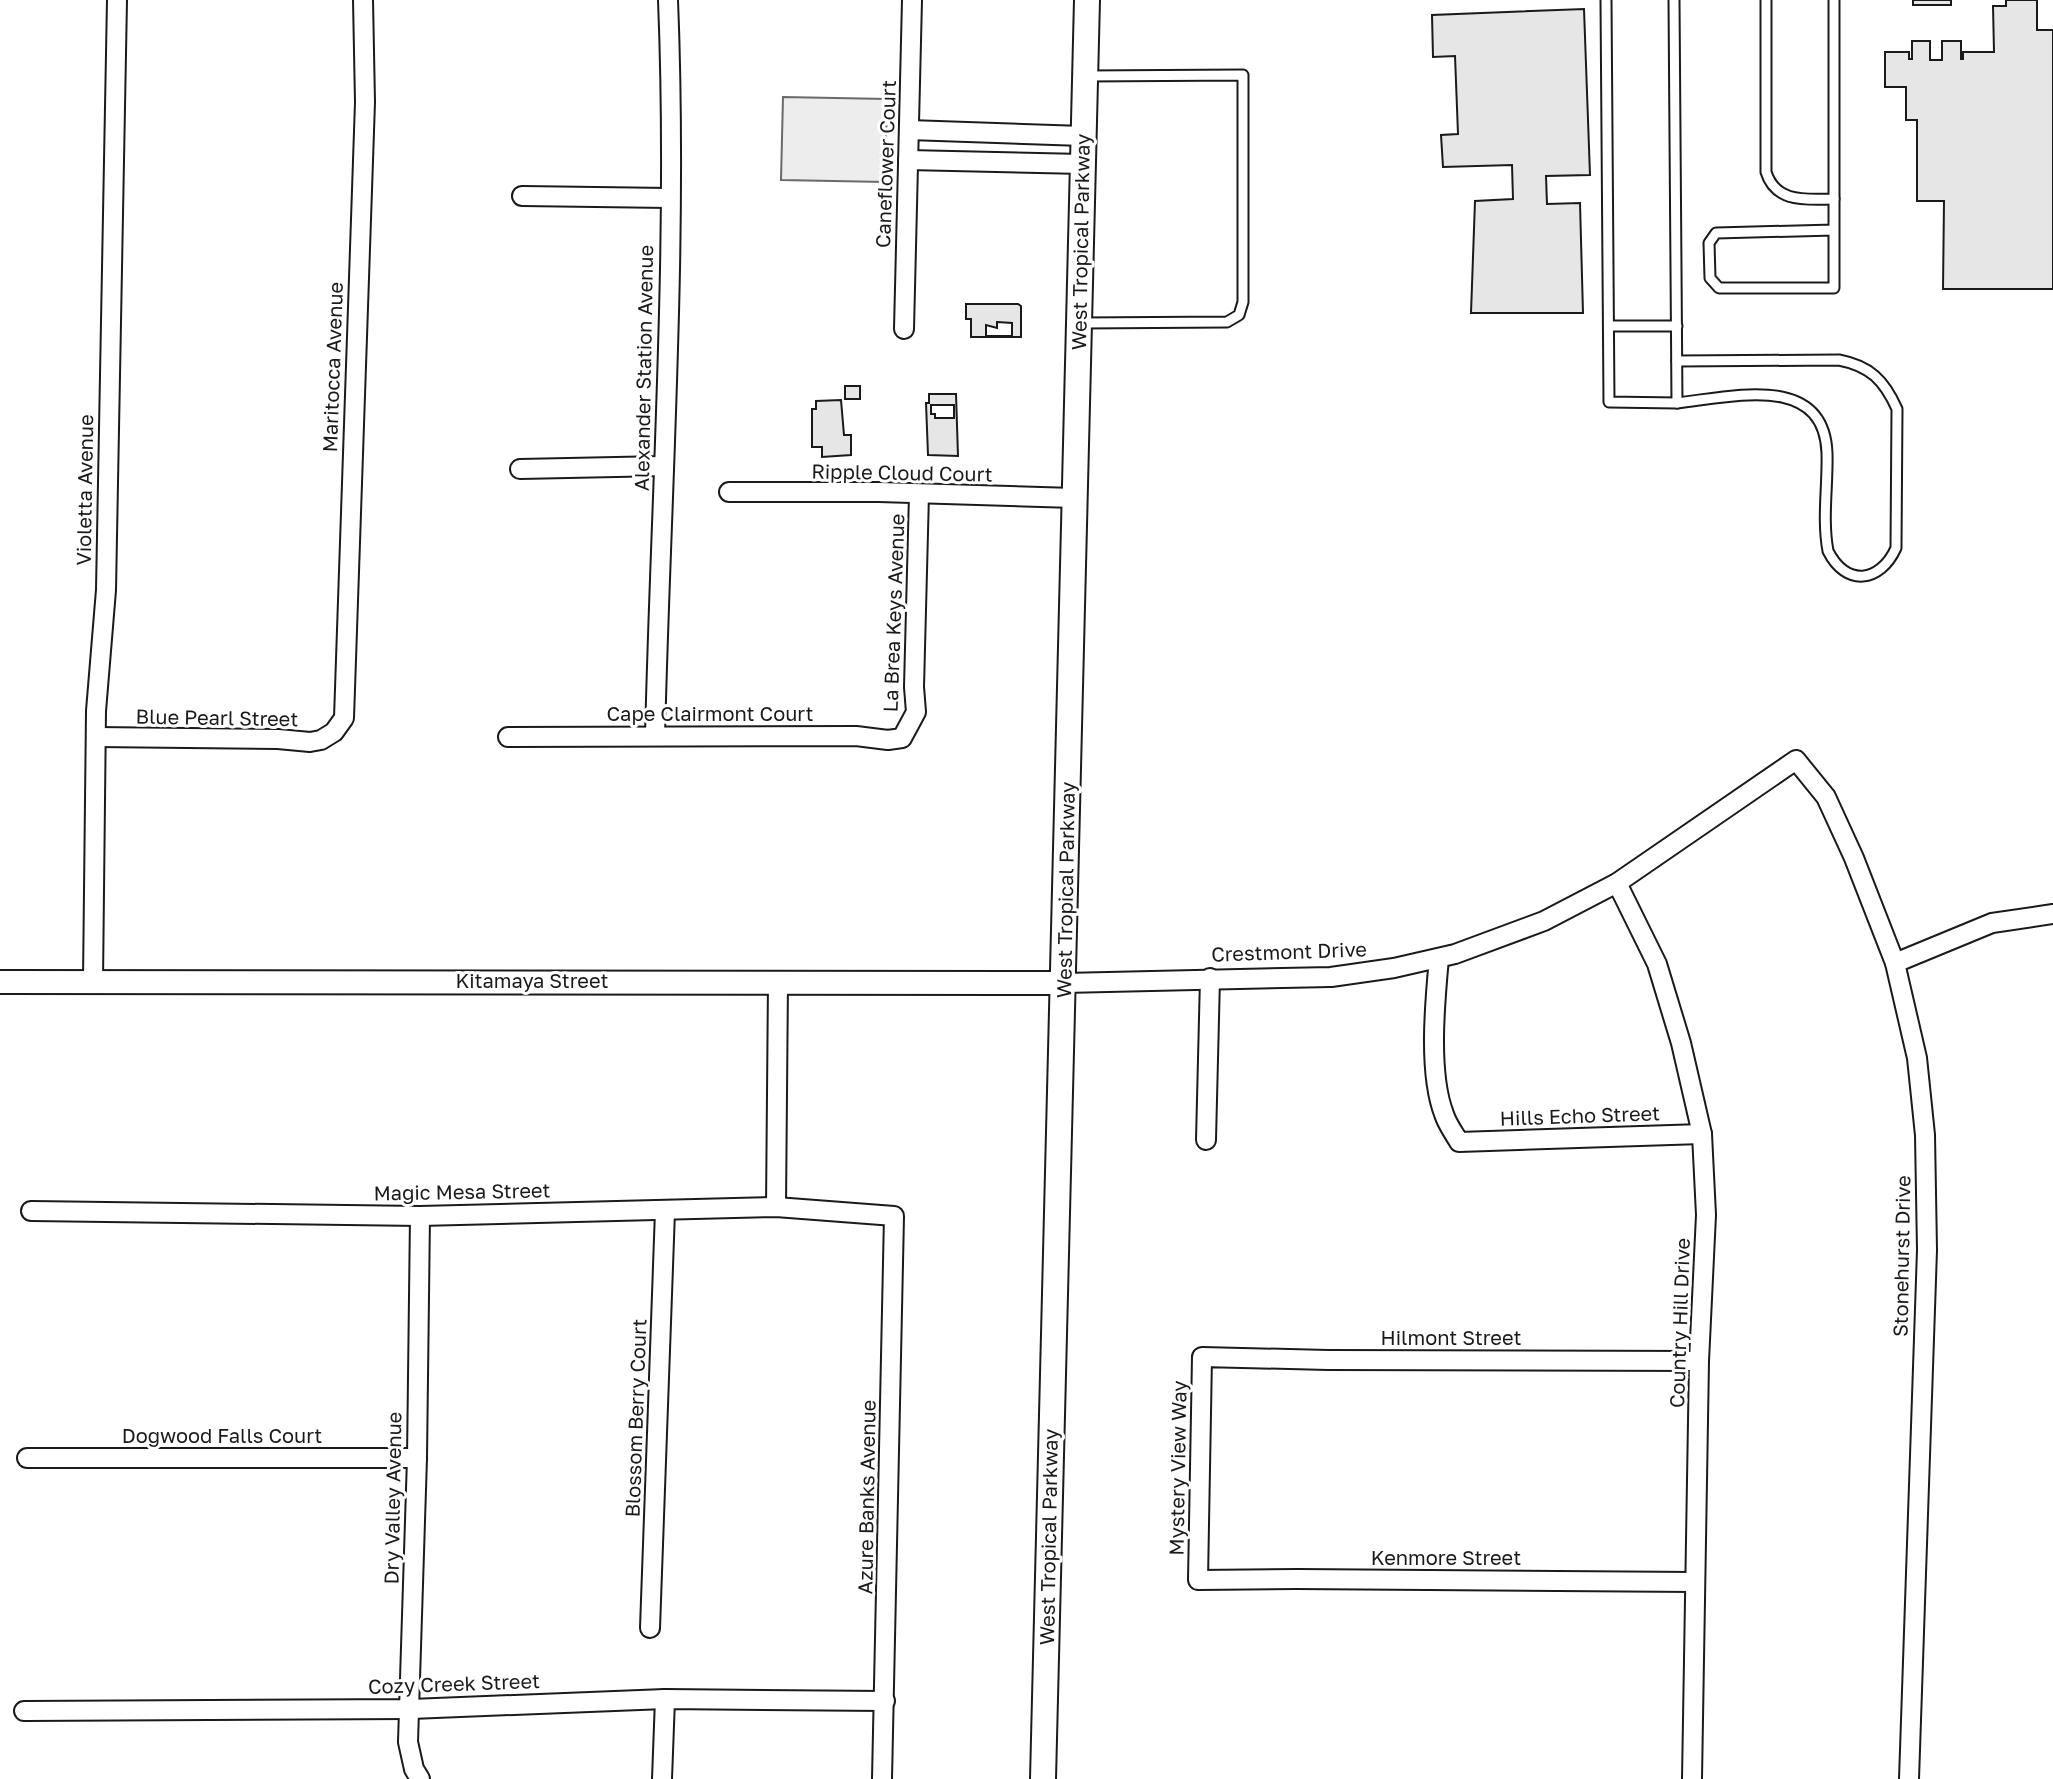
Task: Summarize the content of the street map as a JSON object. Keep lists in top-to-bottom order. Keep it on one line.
{"streets":{"main road":["West Tropical Parkway"],"street":["Caneflower Court","Maritocca Avenue","Alexander Station Avenue","Ripple Cloud Court","Violetta Avenue","La Brea Keys Avenue","Cape Clairmont Court","Blue Pearl Street","Crestmont Drive","Kitamaya Street","Hills Echo Street","Magic Mesa Street","Stonehurst Drive","Country Hill Drive","Hilmont Street","Blossom Berry Court","Dogwood Falls Court","Mystery View Way","Azure Banks Avenue","Dry Valley Avenue","Kenmore Street","Cozy Creek Street"]},"crossings":[["West Tropical Parkway","Ripple Cloud Court"],["West Tropical Parkway","Crestmont Drive"],["West Tropical Parkway","Kitamaya Street"],["Maritocca Avenue","Blue Pearl Street"],["Alexander Station Avenue","Cape Clairmont Court"],["Ripple Cloud Court","La Brea Keys Avenue"],["Violetta Avenue","Blue Pearl Street"],["Violetta Avenue","Kitamaya Street"],["La Brea Keys Avenue","Cape Clairmont Court"],["Crestmont Drive","Kitamaya Street"],["Crestmont Drive","Hills Echo Street"],["Crestmont Drive","Stonehurst Drive"],["Crestmont Drive","Country Hill Drive"],["Hills Echo Street","Country Hill Drive"],["Magic Mesa Street","Blossom Berry Court"],["Magic Mesa Street","Azure Banks Avenue"],["Magic Mesa Street","Dry Valley Avenue"],["Country Hill Drive","Hilmont Street"],["Country Hill Drive","Kenmore Street"],["Hilmont Street","Mystery View Way"],["Dogwood Falls Court","Dry Valley Avenue"],["Mystery View Way","Kenmore Street"],["Azure Banks Avenue","Cozy Creek Street"],["Dry Valley Avenue","Cozy Creek Street"]]}
